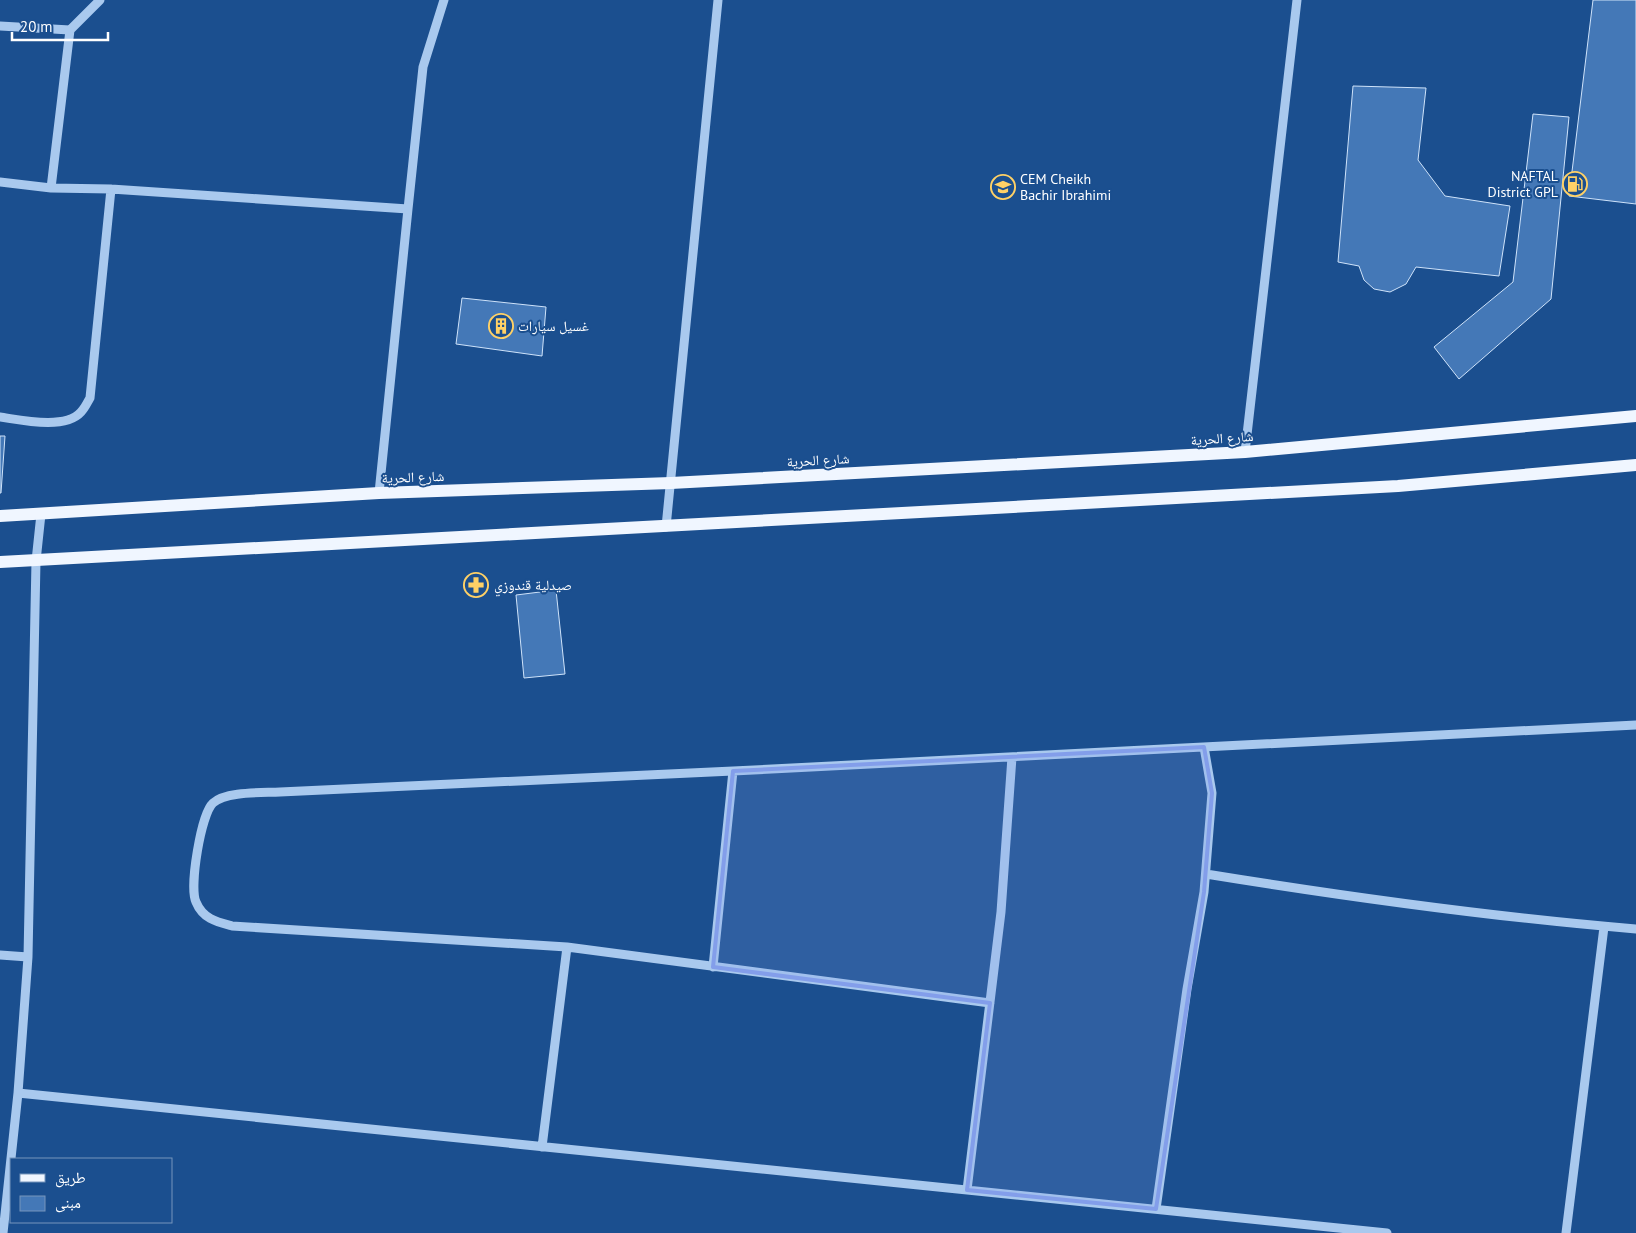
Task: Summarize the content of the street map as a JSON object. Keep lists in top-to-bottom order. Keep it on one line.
{"streets":{"main road":["شارع الحرية"]},"places":{"fuel station":["NAFTAL District GPL"],"school or university":["CEM Cheikh Bachir Ibrahimi"],"building":["غسيل سيارات"],"pharmacy":["صيدلية قندوزي"]},"legend":["طريق","مبنى"],"scale_bar":"20 m"}
